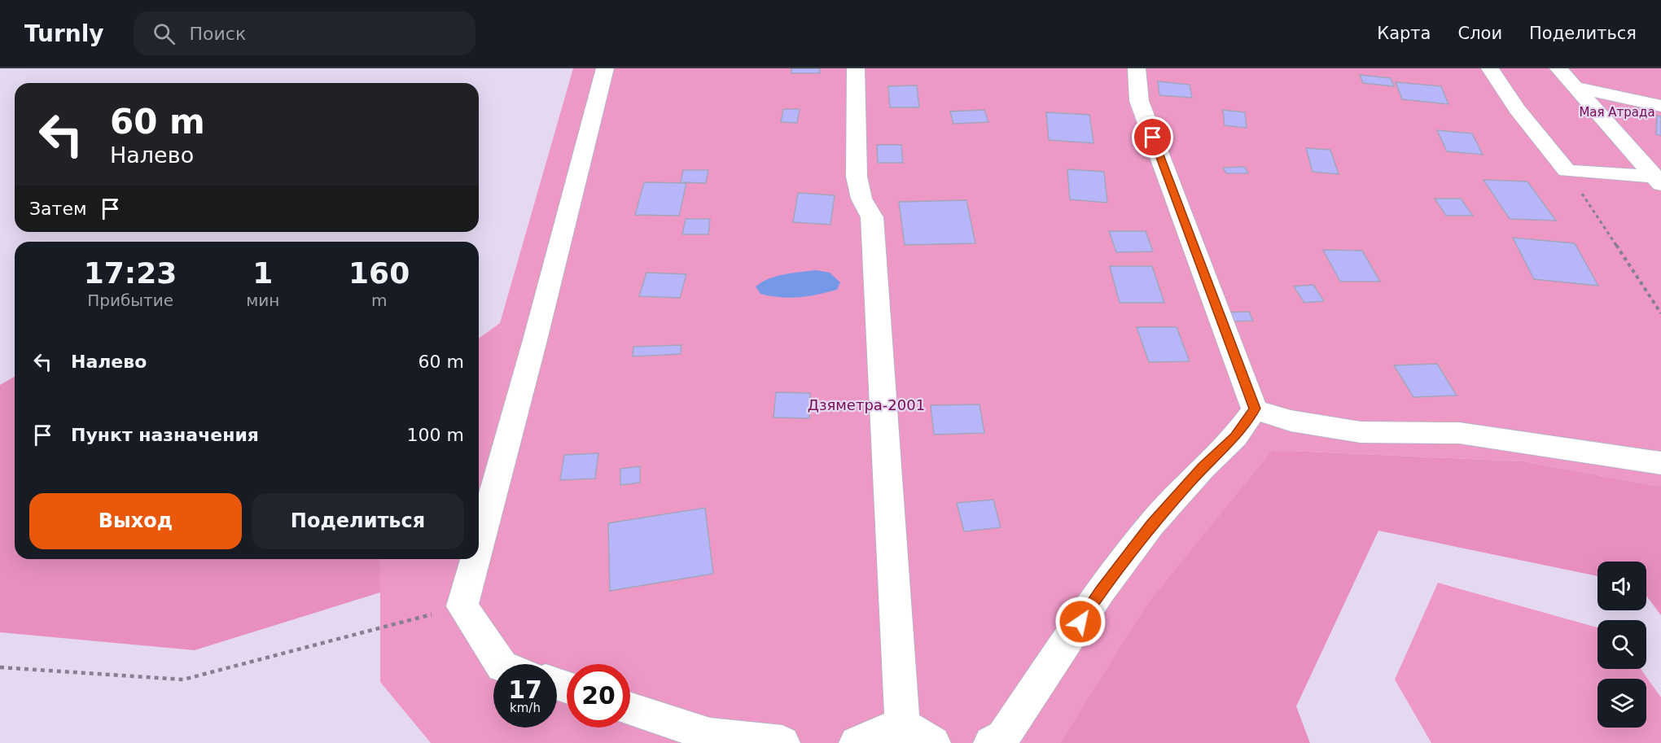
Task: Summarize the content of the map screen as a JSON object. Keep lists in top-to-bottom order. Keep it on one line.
{"parks":["Мая Атрада","Дзяметра-2001"],"page":{"header":"Turnly","search":"Поиск","nav":["Карта","Слои","Поделиться"],"turn":["60 m","Налево"],"then":"Затем","eta":["17:23","Прибытие","1","мин","160","m"],"list":[{"name":"Налево","value":"60 m"},{"name":"Пункт назначения","value":"100 m"}],"buttons":["Выход","Поделиться"],"speed":"17 km/h","limit":"20"}}
